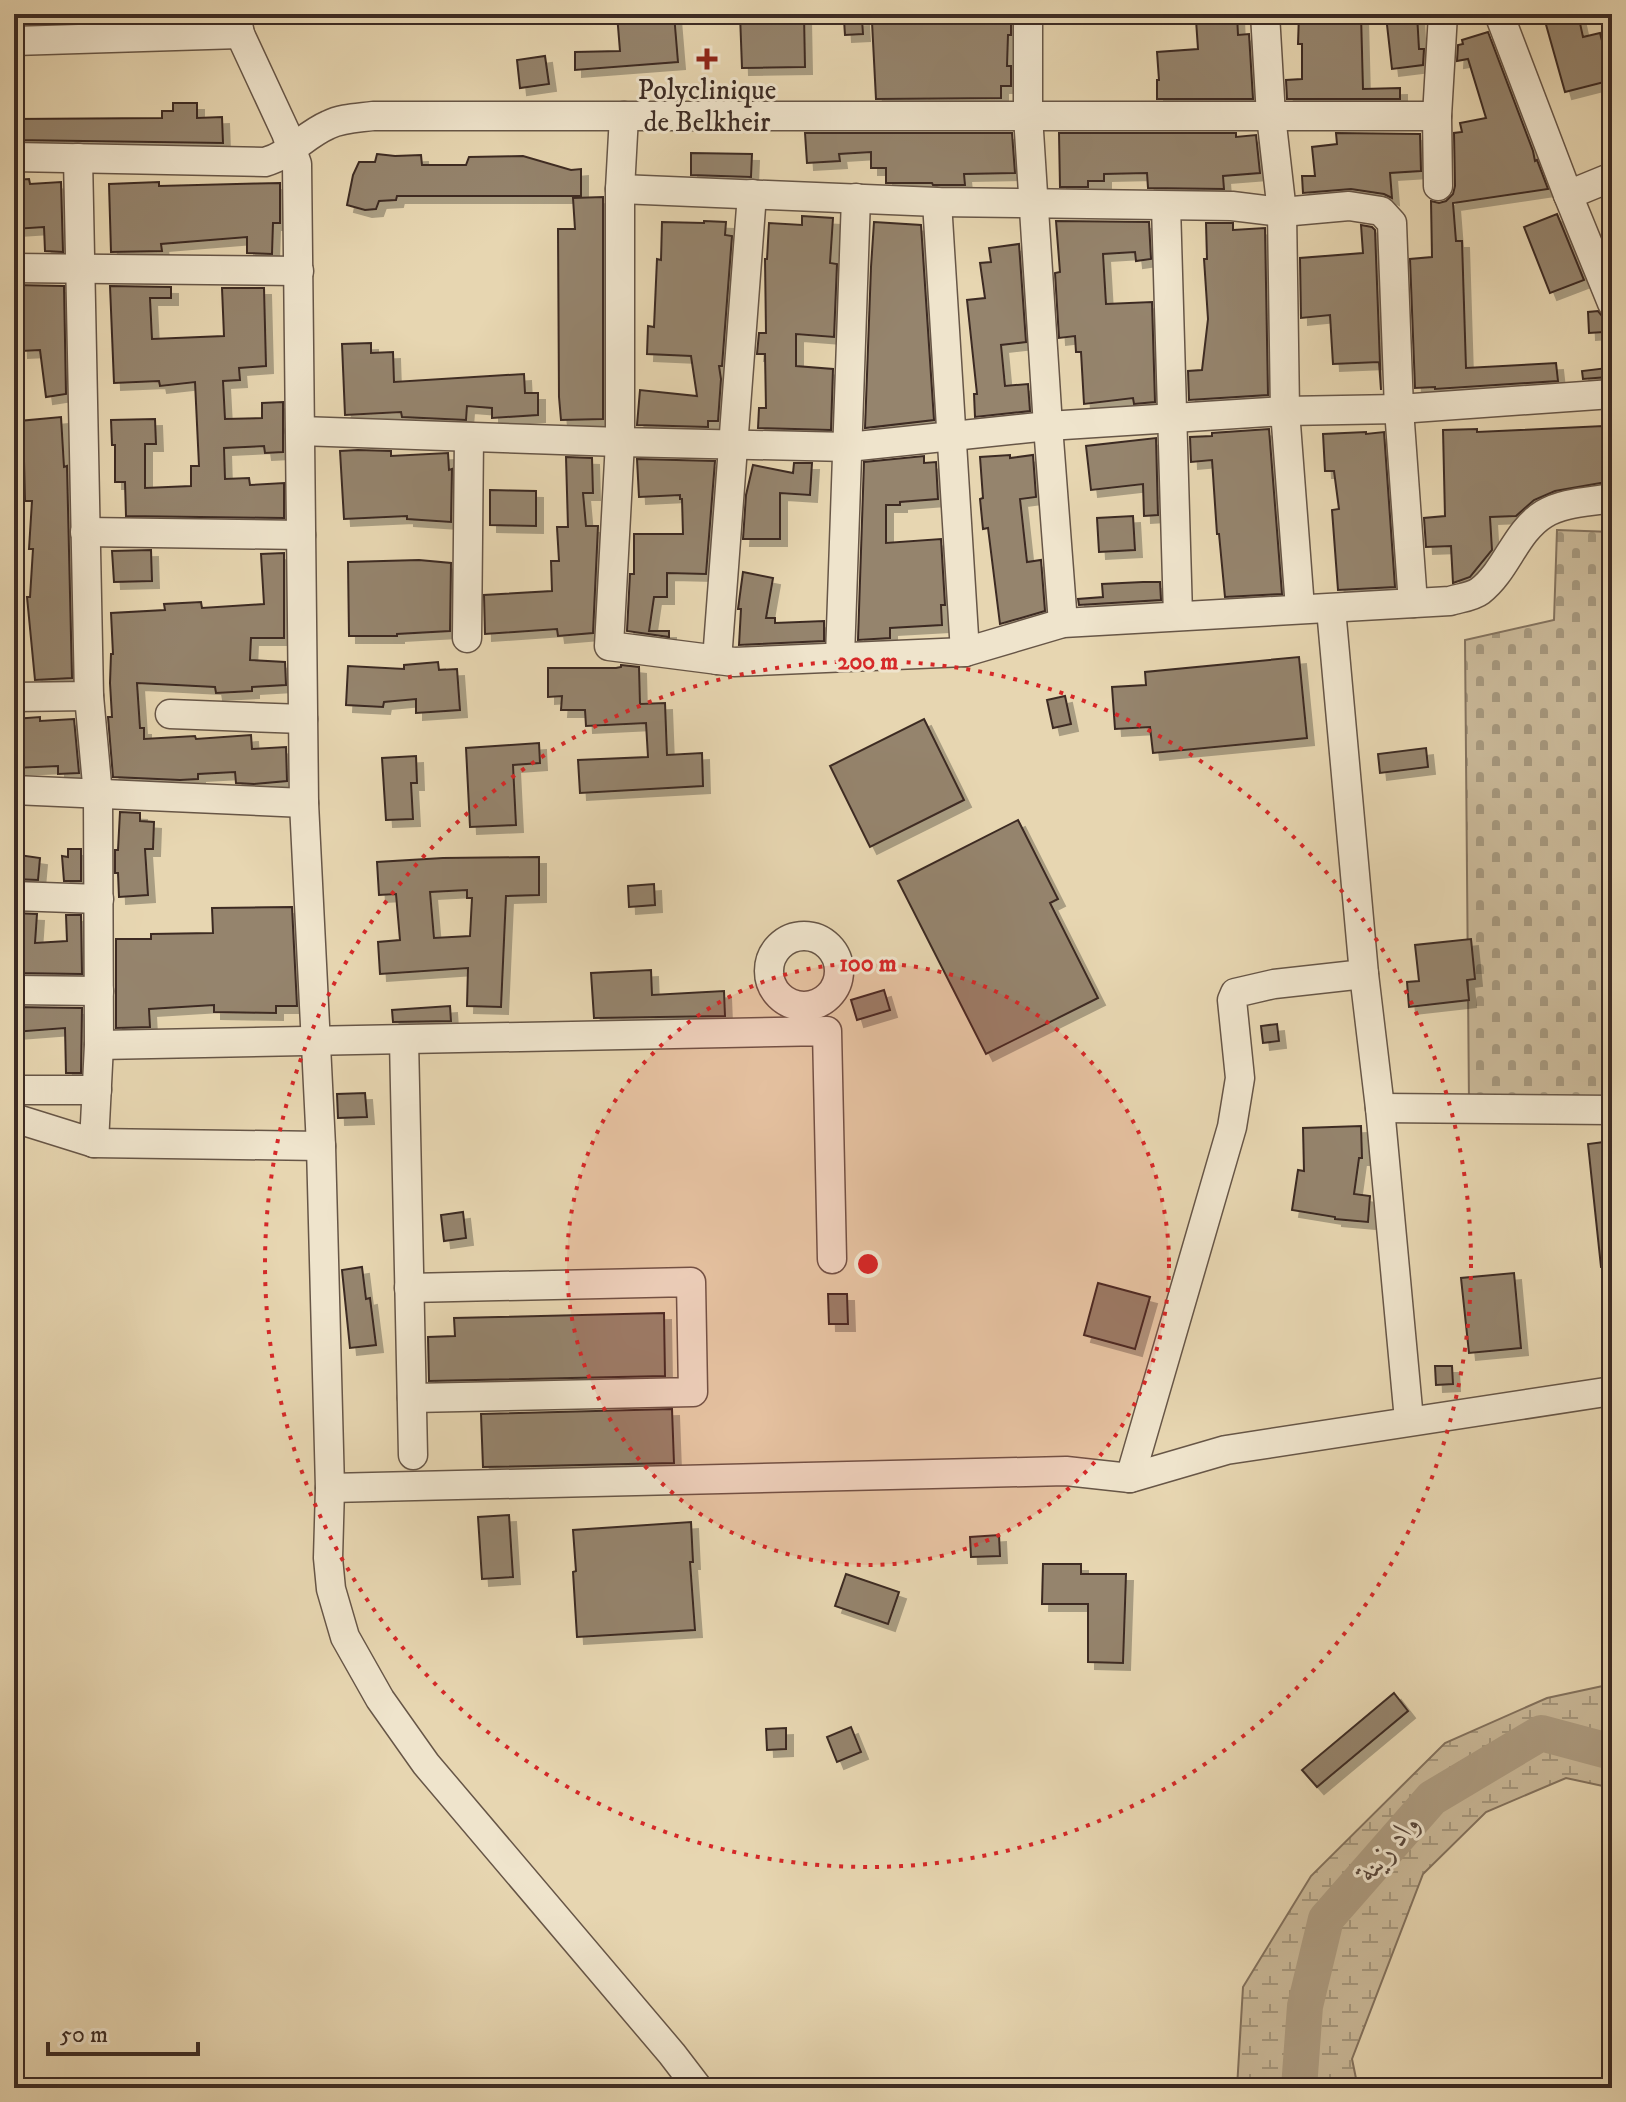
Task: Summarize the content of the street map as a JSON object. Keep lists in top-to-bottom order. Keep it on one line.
{"water":["واد زينة"],"places":{"health":["Polyclinique de Belkheir"]},"scale_bar":"50 m","rings":["200 m","100 m"]}
